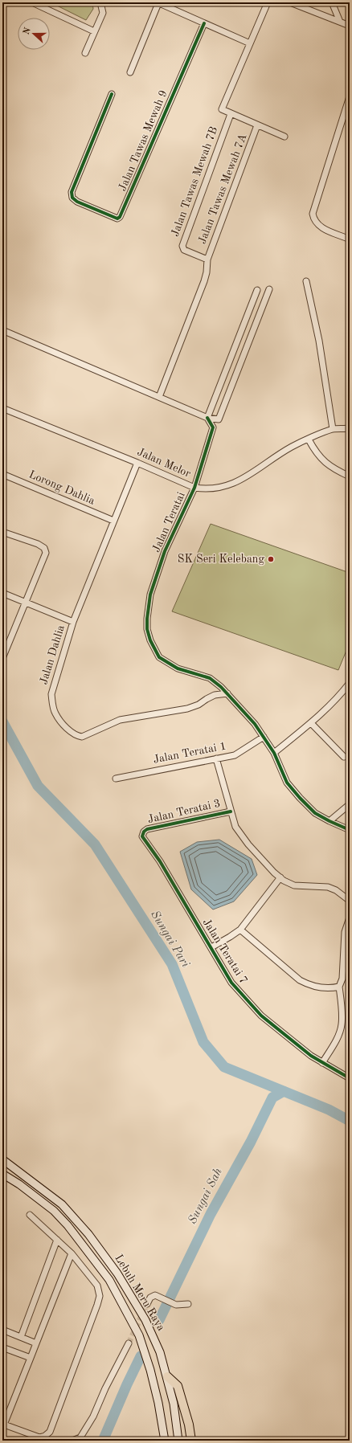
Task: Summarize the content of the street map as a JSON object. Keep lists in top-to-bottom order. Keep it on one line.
{"streets":{"main road":["Lebuh Meru Raya"],"street":["Jalan Tawas Mewah 9","Jalan Tawas Mewah 7B","Jalan Tawas Mewah 7A","Jalan Melor","Lorong Dahlia","Jalan Teratai","Jalan Dahlia","Jalan Teratai 1","Jalan Teratai 3","Jalan Teratai 7"]},"crossings":[["Jalan Tawas Mewah 7B","Jalan Tawas Mewah 7A"],["Jalan Melor","Jalan Teratai"],["Jalan Melor","Jalan Dahlia"],["Lorong Dahlia","Jalan Dahlia"],["Jalan Teratai","Jalan Dahlia"],["Jalan Teratai","Jalan Teratai 1"],["Jalan Teratai 3","Jalan Teratai 7"]],"water":["Sungai Pari","Sungai Sah"],"places":["SK Seri Kelebang"],"north":"left"}
